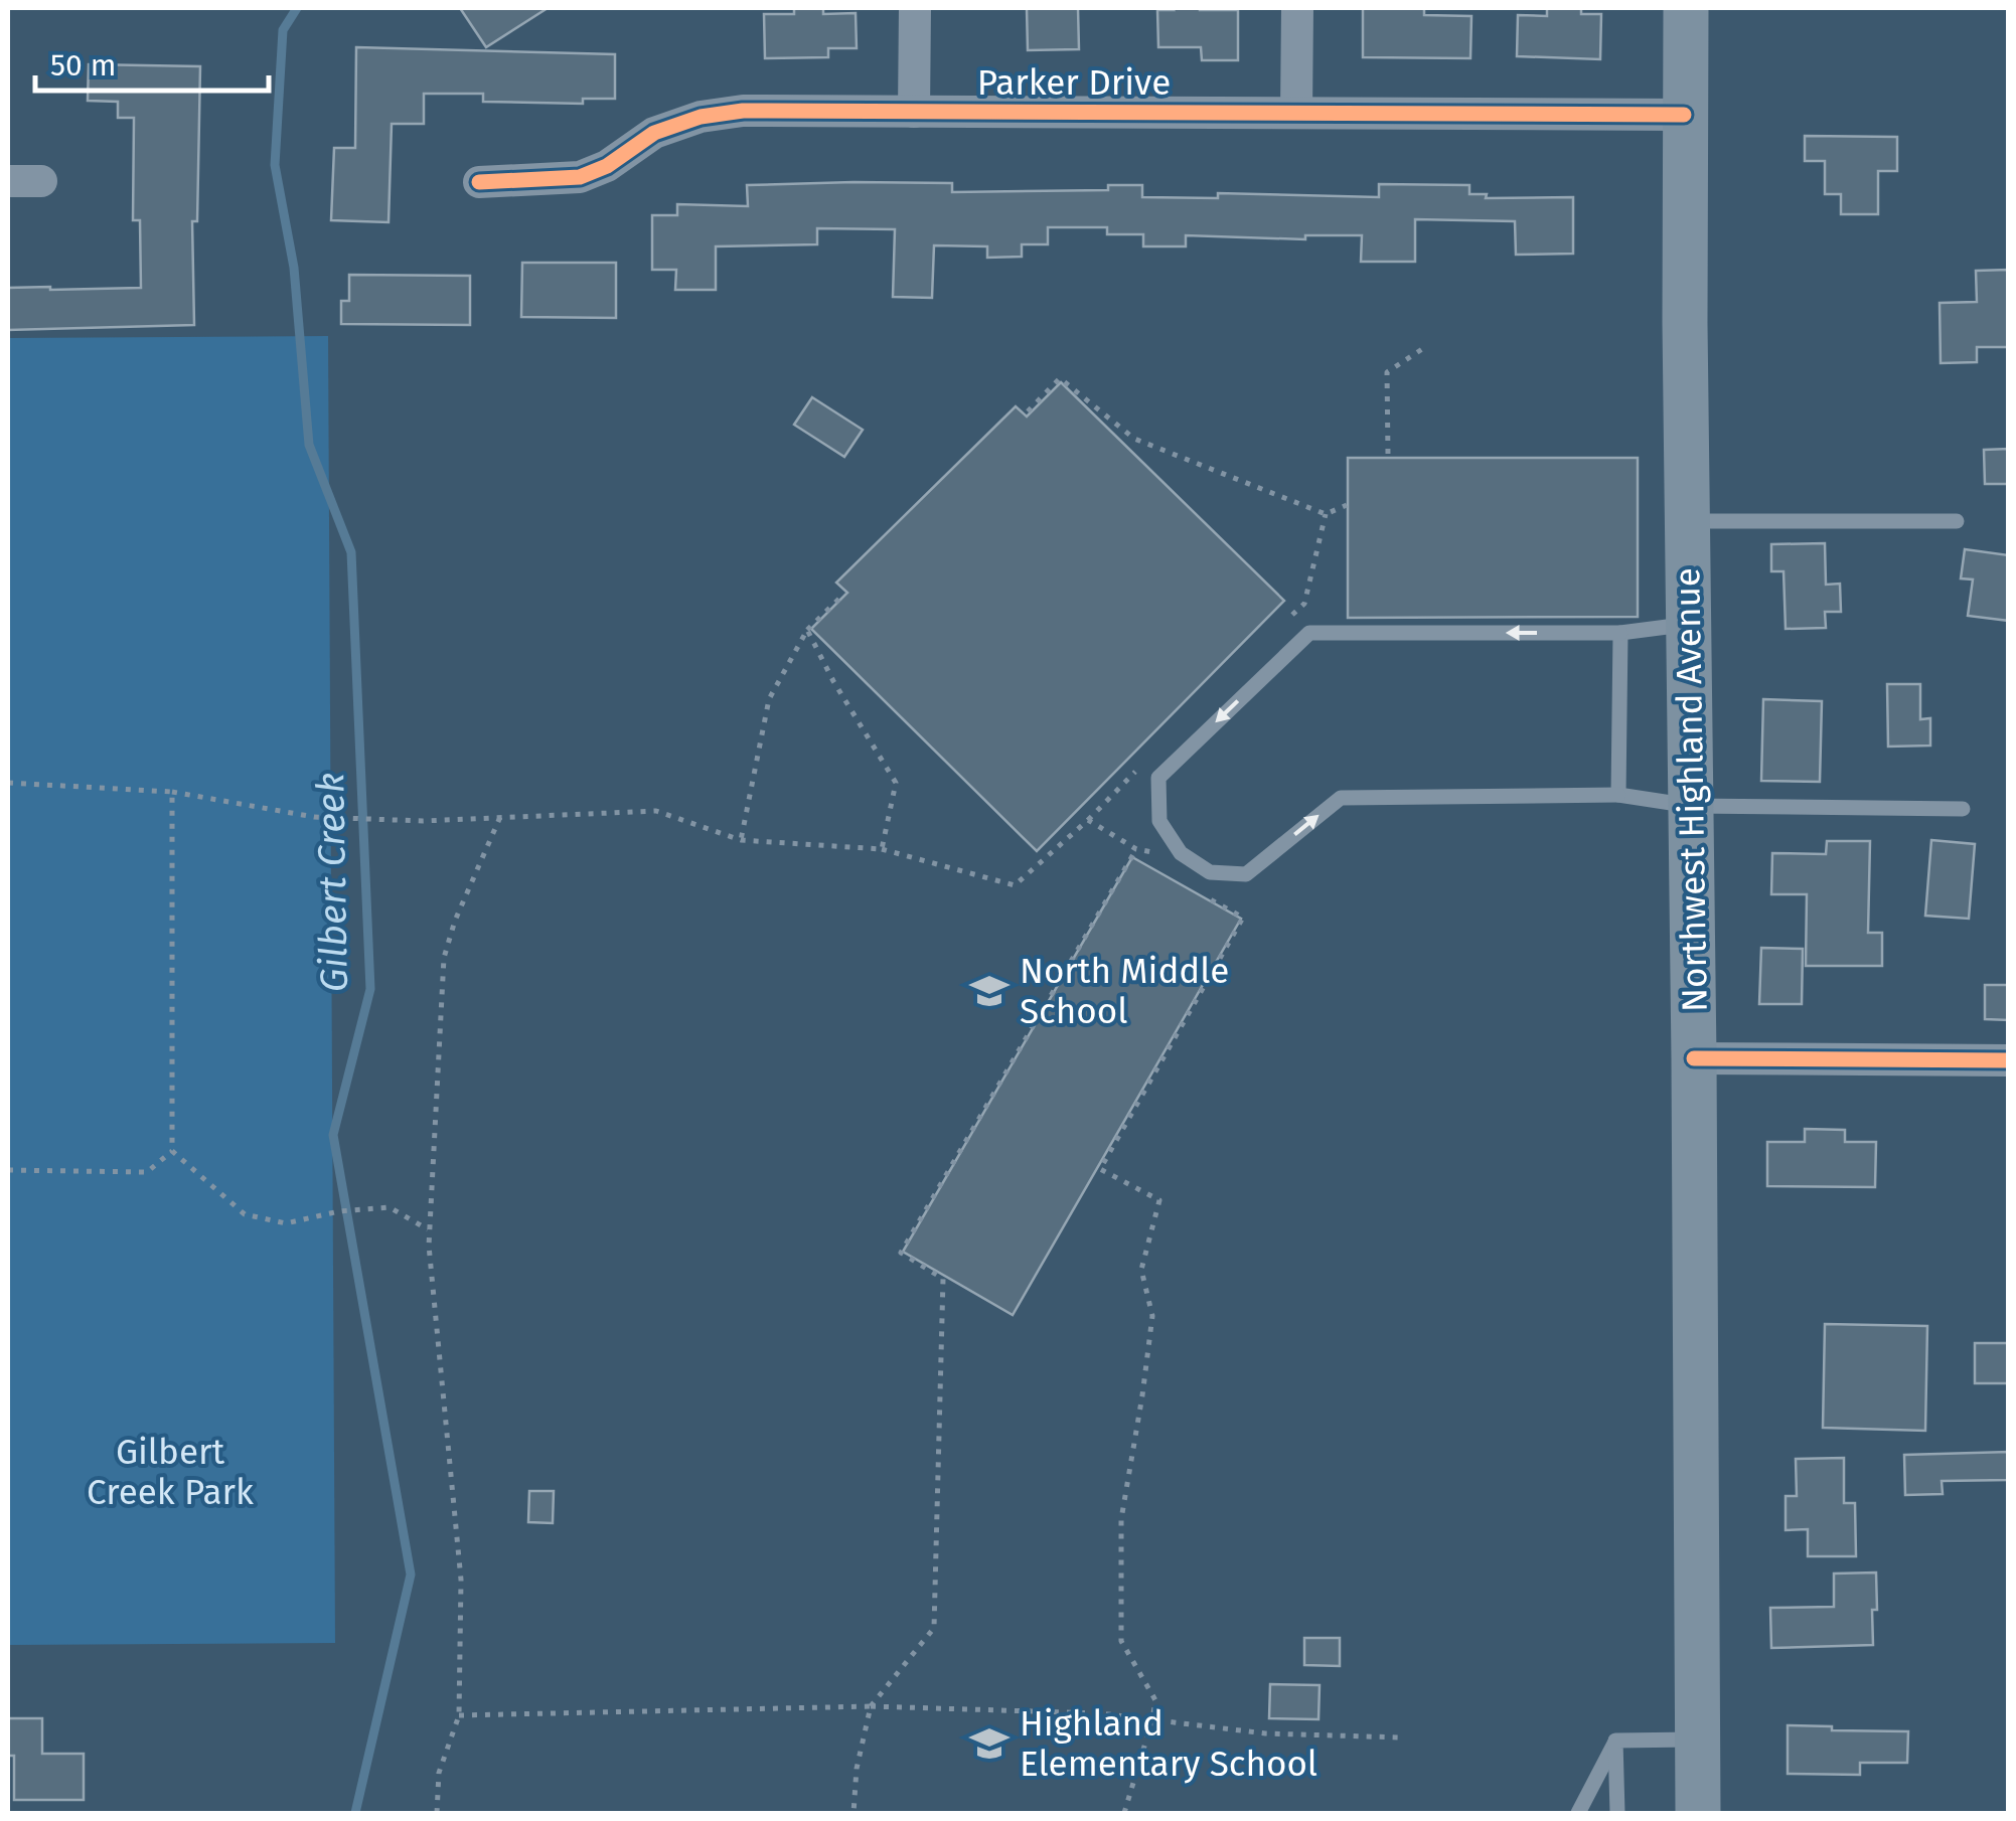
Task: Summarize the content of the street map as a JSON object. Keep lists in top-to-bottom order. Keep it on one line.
{"streets":{"main road":["Northwest Highland Avenue"],"street":["Parker Drive"]},"crossings":[["Parker Drive","Northwest Highland Avenue"]],"water":["Gilbert Creek"],"parks":["Gilbert Creek Park"],"places":{"school or university":["North Middle School","Highland Elementary School"]},"scale_bar":"50 m"}
